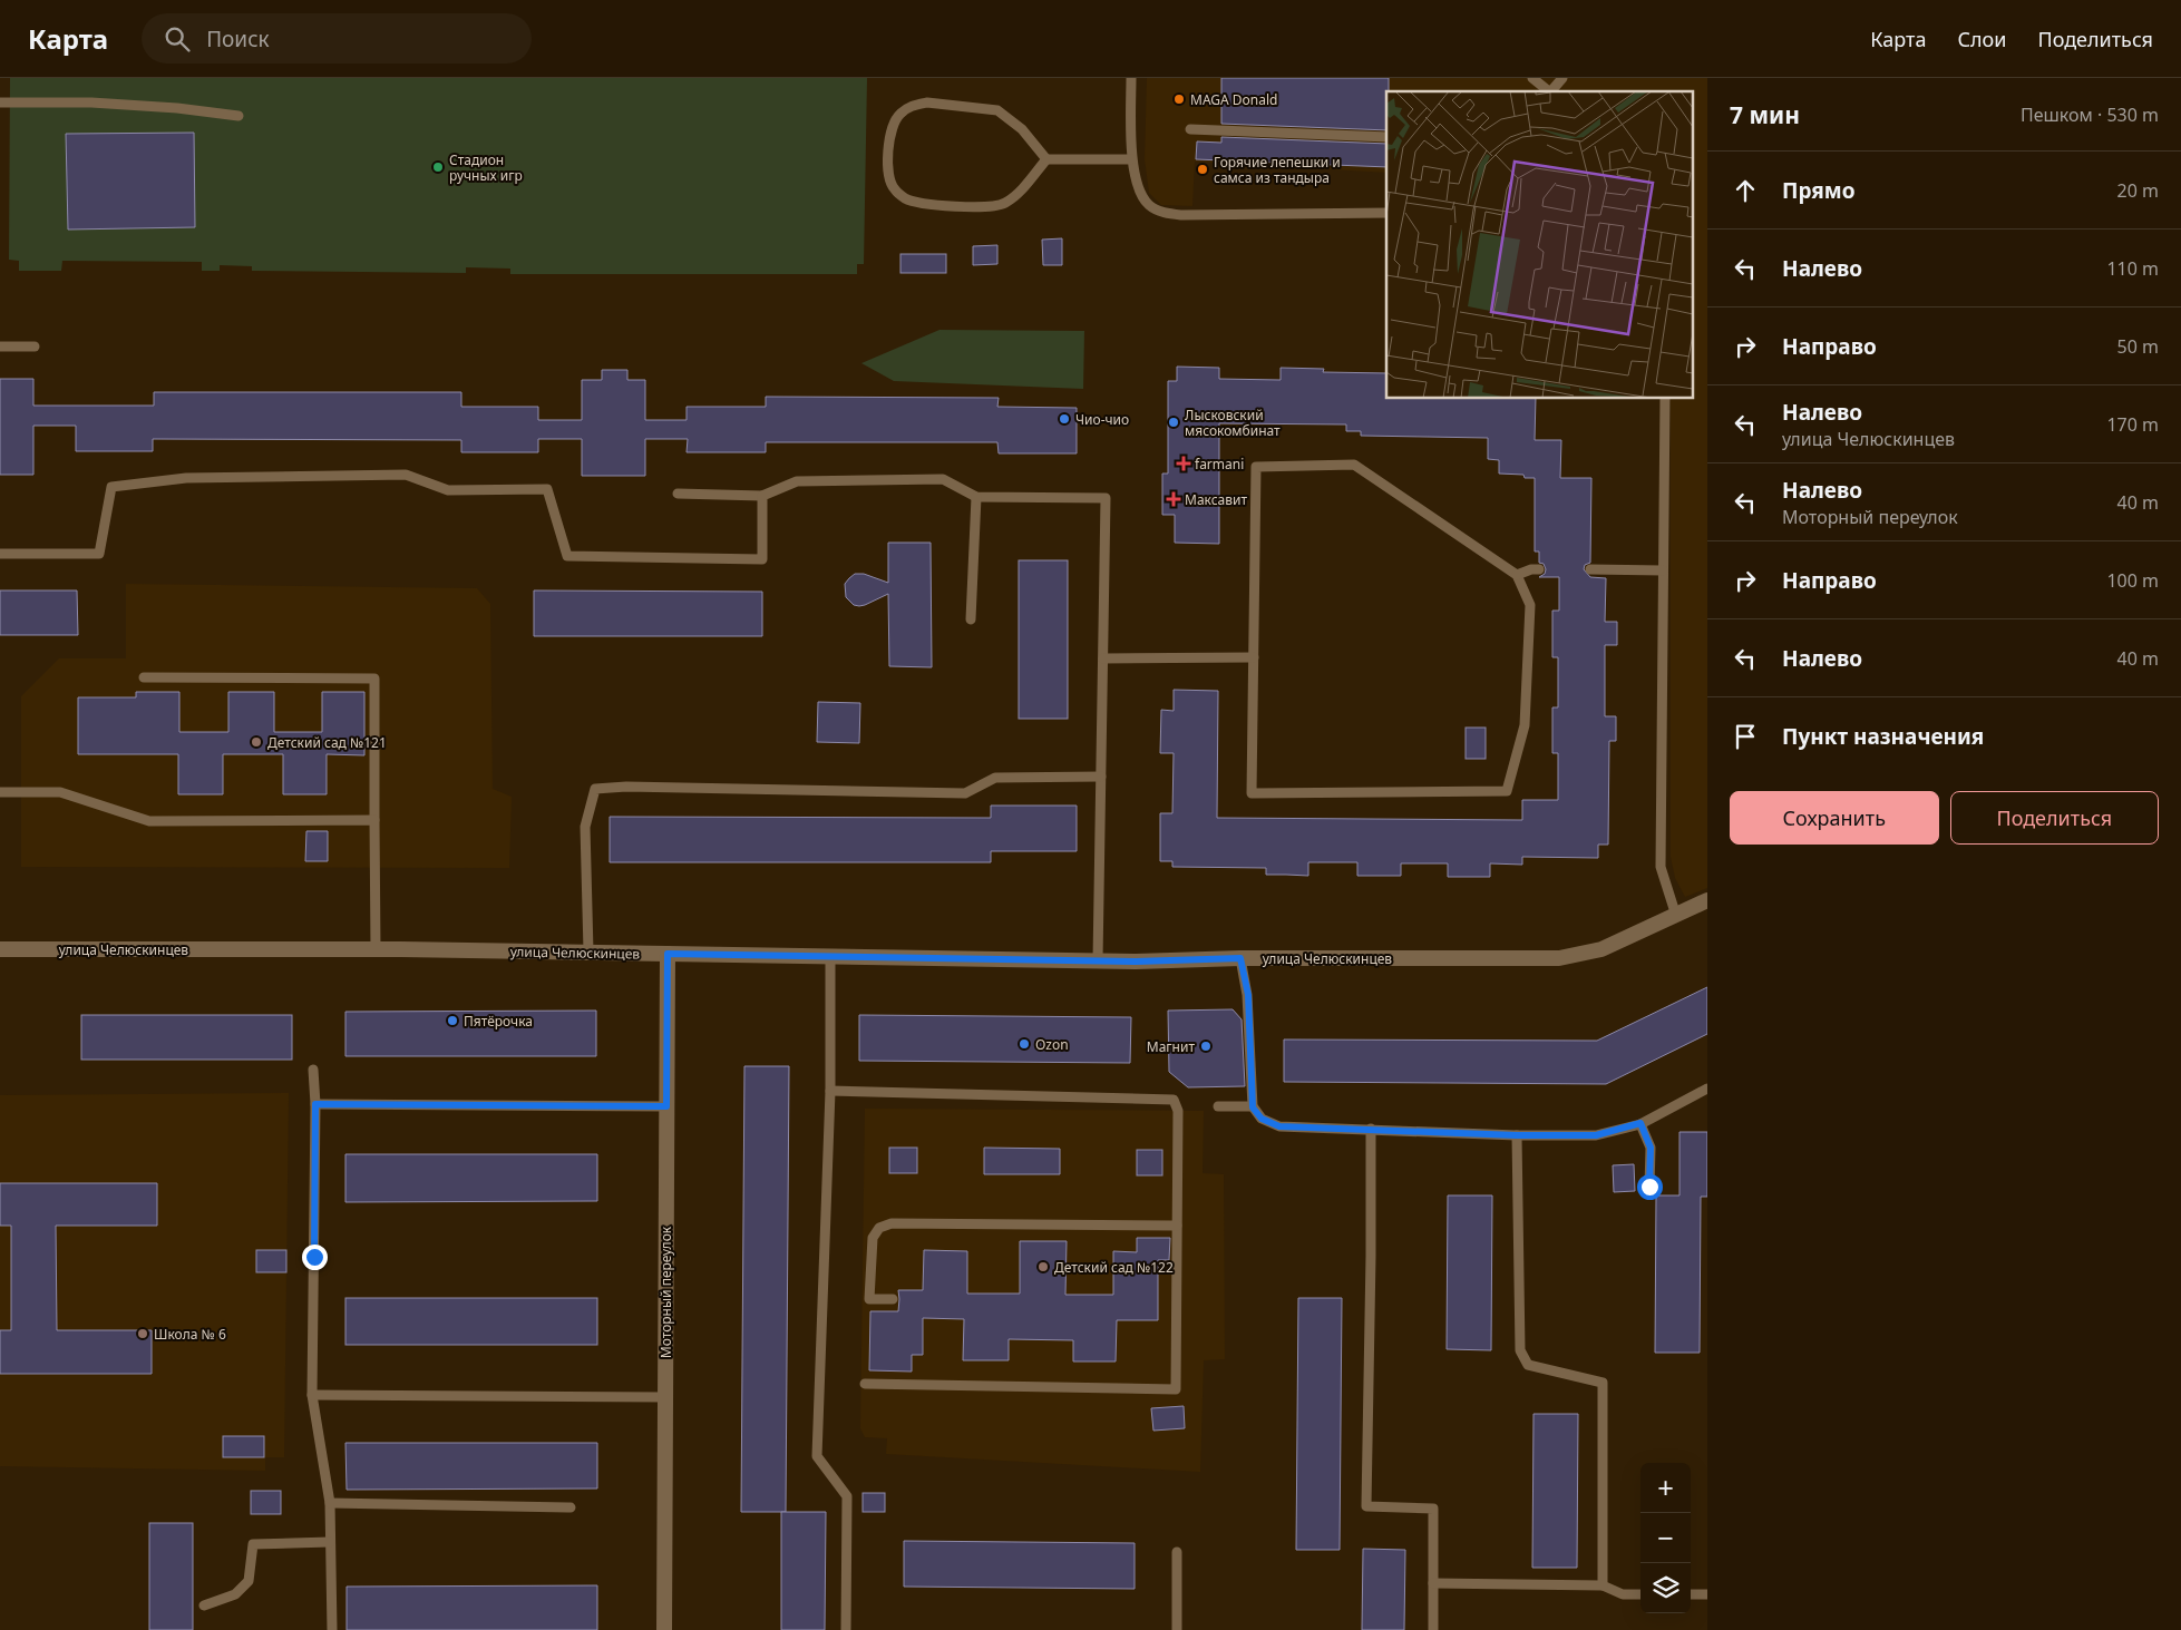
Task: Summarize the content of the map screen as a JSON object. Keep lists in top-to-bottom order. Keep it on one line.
{"streets":{"street":["улица Челюскинцев","Моторный переулок"]},"crossings":[["улица Челюскинцев","Моторный переулок"]],"places":{"other":["MAGA Donald","Стадион ручных игр","Горячие лепешки и самса из тандыра","Чио-чио","Лысковский мясокомбинат","Детский сад №121","Пятёрочка","Ozon","Магнит","Детский сад №122","Школа № 6"],"health":["farmani","Максавит"]},"page":{"header":"Карта","search":"Поиск","nav":["Карта","Слои","Поделиться"],"heading":["7 мин","Пешком · 530 m"],"list":[["Прямо","20 m"],["Налево","110 m"],["Направо","50 m"],["Налево","улица Челюскинцев","170 m"],["Налево","Моторный переулок","40 m"],["Направо","100 m"],["Налево","40 m"],"Пункт назначения"],"buttons":["Сохранить","Поделиться"],"map_buttons":["+","−"]}}
